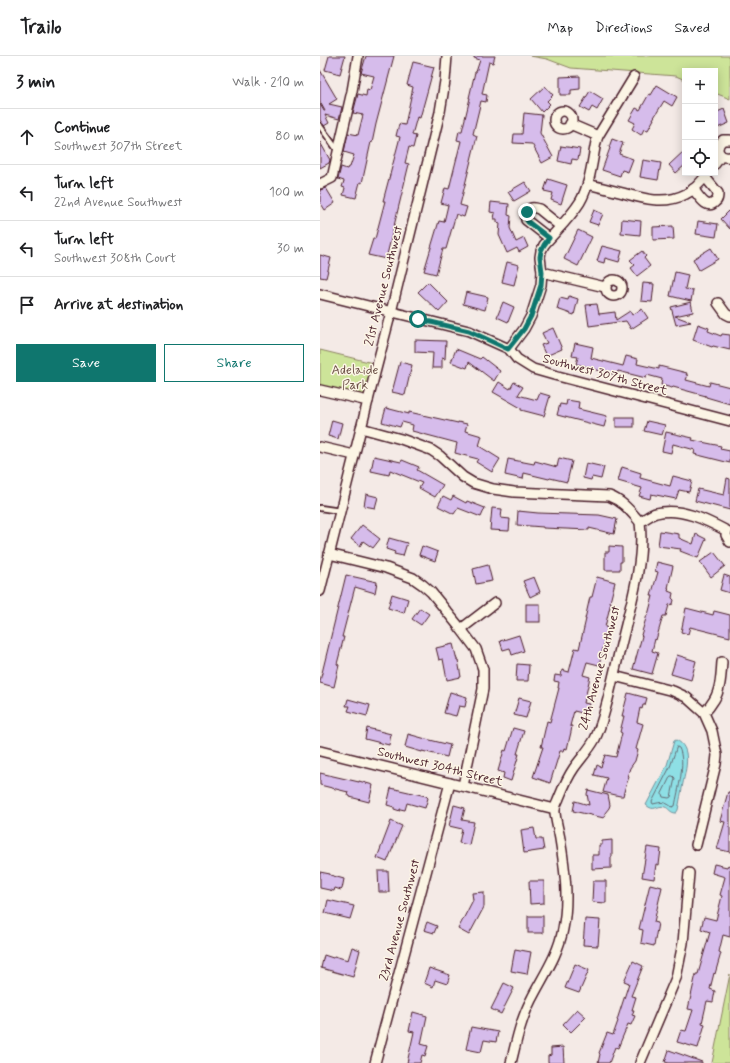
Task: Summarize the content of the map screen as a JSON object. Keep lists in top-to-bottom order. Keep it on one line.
{"streets":{"street":["21st Avenue Southwest","Southwest 307th Street","24th Avenue Southwest","Southwest 304th Street","23rd Avenue Southwest"]},"crossings":[["21st Avenue Southwest","Southwest 307th Street"],["24th Avenue Southwest","Southwest 304th Street"],["Southwest 304th Street","23rd Avenue Southwest"]],"parks":["Adelaide Park"],"page":{"header":"Trailo","nav":["Map","Directions","Saved"],"heading":["3 min","Walk · 210 m"],"map_buttons":["+","−"],"list":[["Continue","Southwest 307th Street","80 m"],["Turn left","22nd Avenue Southwest","100 m"],["Turn left","Southwest 308th Court","30 m"],"Arrive at destination"],"buttons":["Save","Share"]}}
